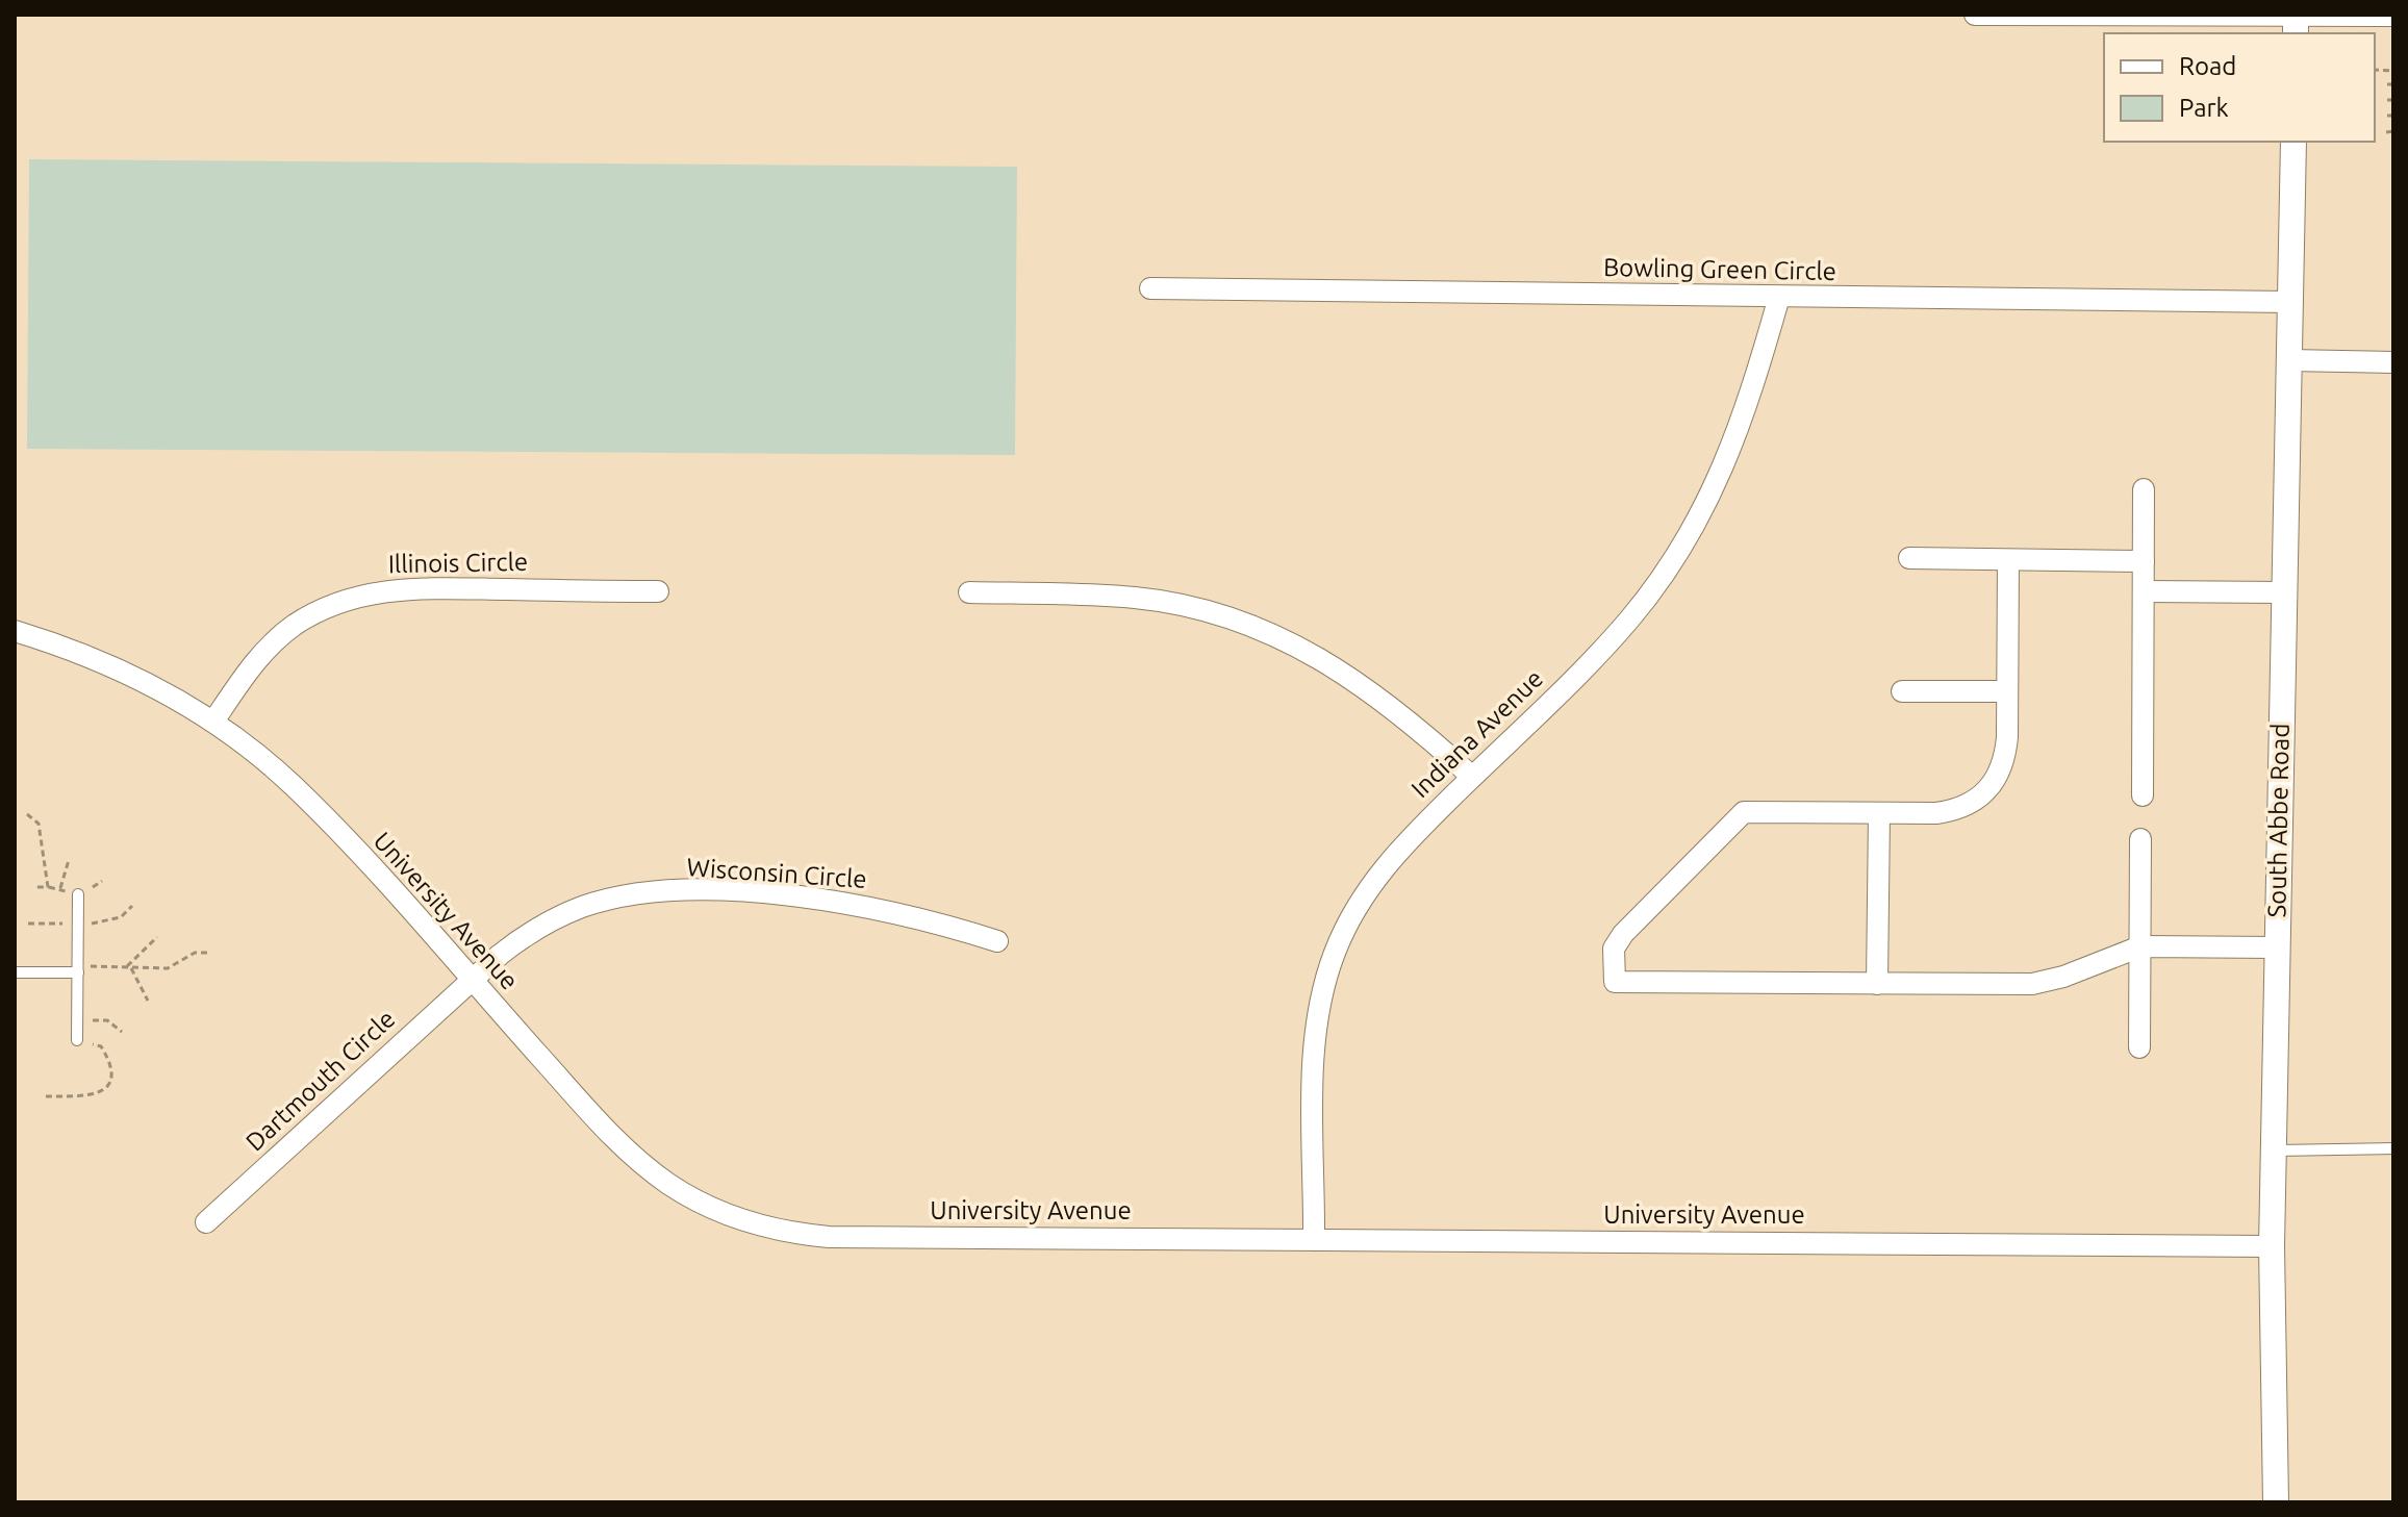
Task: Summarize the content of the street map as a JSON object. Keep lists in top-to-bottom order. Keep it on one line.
{"streets":{"street":["Bowling Green Circle","Illinois Circle","Indiana Avenue","South Abbe Road","Wisconsin Circle","University Avenue","Dartmouth Circle"]},"crossings":[["Bowling Green Circle","Indiana Avenue"],["Bowling Green Circle","South Abbe Road"],["Illinois Circle","University Avenue"],["Indiana Avenue","University Avenue"],["South Abbe Road","University Avenue"],["Wisconsin Circle","University Avenue"],["Wisconsin Circle","Dartmouth Circle"],["University Avenue","Dartmouth Circle"]],"legend":["Road","Park"]}
